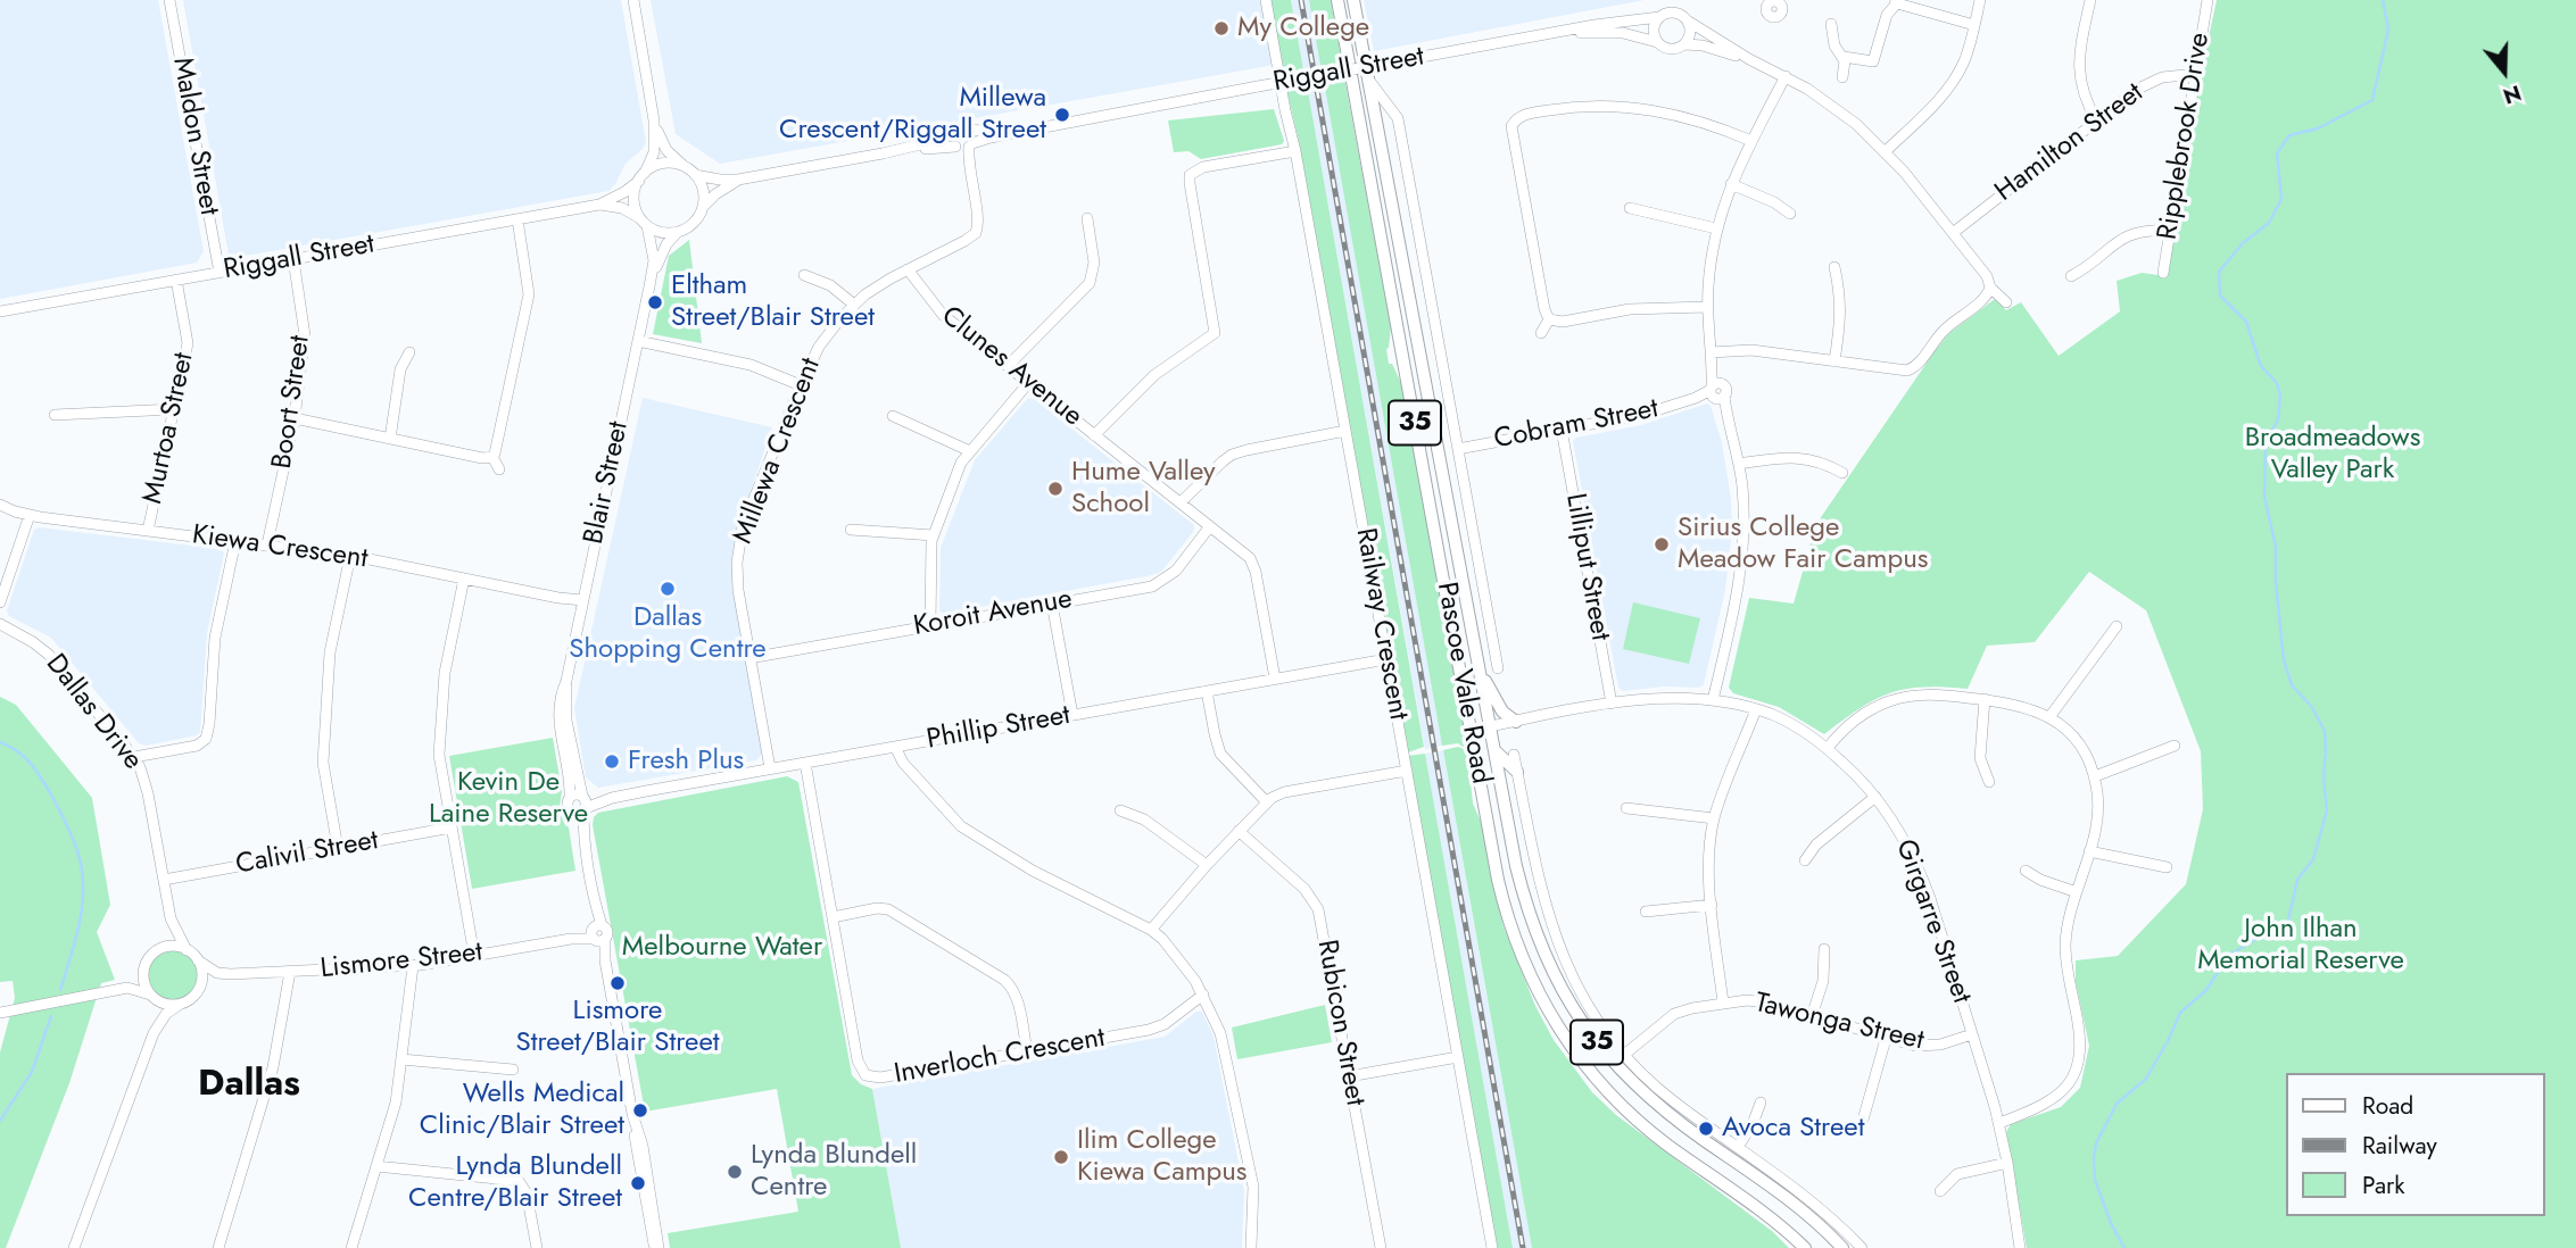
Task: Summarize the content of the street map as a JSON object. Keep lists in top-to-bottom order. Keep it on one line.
{"streets":{"main road":["35","Pascoe Vale Road"],"street":["Riggall Street","Maldon Street","Ripplebrook Drive","Hamilton Street","Clunes Avenue","Boort Street","Cobram Street","Murtoa Street","Millewa Crescent","Blair Street","Kiewa Crescent","Lilliput Street","Koroit Avenue","Railway Crescent","Dallas Drive","Phillip Street","Calivil Street","Girgarre Street","Lismore Street","Rubicon Street","Tawonga Street","Inverloch Crescent"]},"crossings":[["Riggall Street","Maldon Street"],["Riggall Street","Boort Street"],["Riggall Street","Murtoa Street"],["Riggall Street","Millewa Crescent"],["Riggall Street","Blair Street"],["Ripplebrook Drive","Hamilton Street"],["Clunes Avenue","Millewa Crescent"],["Clunes Avenue","Koroit Avenue"],["Clunes Avenue","Phillip Street"],["Boort Street","Kiewa Crescent"],["Cobram Street","Lilliput Street"],["Cobram Street","Pascoe Vale Road"],["Murtoa Street","Kiewa Crescent"],["Millewa Crescent","Koroit Avenue"],["Millewa Crescent","Phillip Street"],["Blair Street","Kiewa Crescent"],["Blair Street","Phillip Street"],["Blair Street","Lismore Street"],["Lilliput Street","Girgarre Street"],["Railway Crescent","Phillip Street"],["Pascoe Vale Road","Girgarre Street"],["Pascoe Vale Road","Tawonga Street"],["Dallas Drive","Calivil Street"],["Dallas Drive","Lismore Street"],["Phillip Street","Inverloch Crescent"],["Girgarre Street","Tawonga Street"]],"districts":["Dallas"],"parks":["Broadmeadows Valley Park","Kevin De Laine Reserve","John Ilhan Memorial Reserve","Melbourne Water"],"places":["My College","Millewa Crescent/Riggall Street","Eltham Street/Blair Street","Hume Valley School","Sirius College Meadow Fair Campus","Dallas Shopping Centre","Fresh Plus","Lismore Street/Blair Street","Wells Medical Clinic/Blair Street","Avoca Street","Ilim College Kiewa Campus","Lynda Blundell Centre","Lynda Blundell Centre/Blair Street"],"legend":["Road","Railway","Park"],"north":"bottom"}
